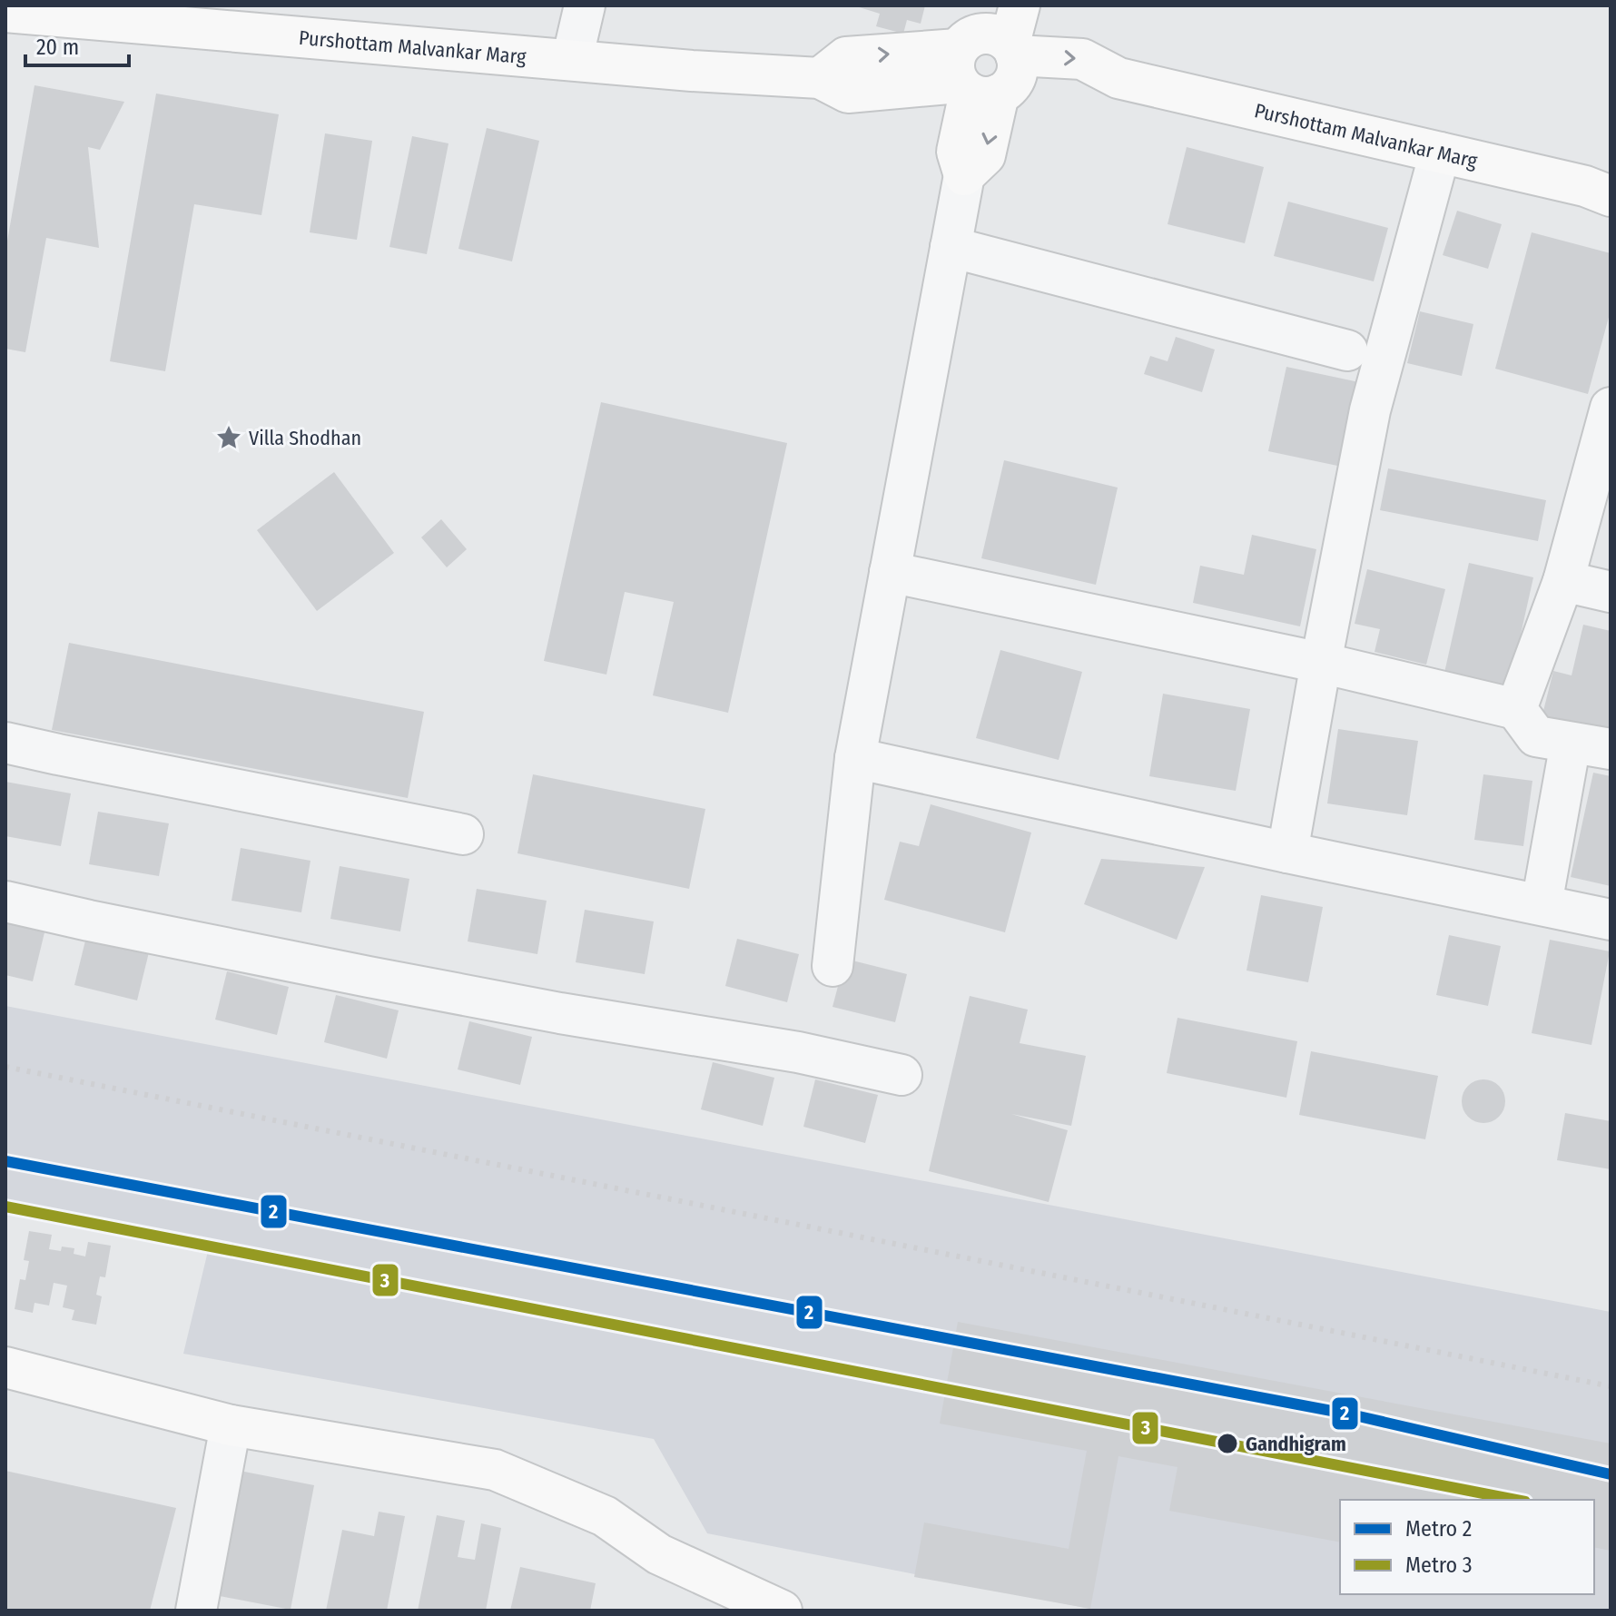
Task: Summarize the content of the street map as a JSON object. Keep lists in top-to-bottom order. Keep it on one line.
{"streets":{"street":["Purshottam Malvankar Marg"]},"places":{"place":["Villa Shodhan"],"other":["Gandhigram"]},"lines":["metro line 2","metro line 3"],"legend":["Metro 2","Metro 3"],"scale_bar":"20 m"}
